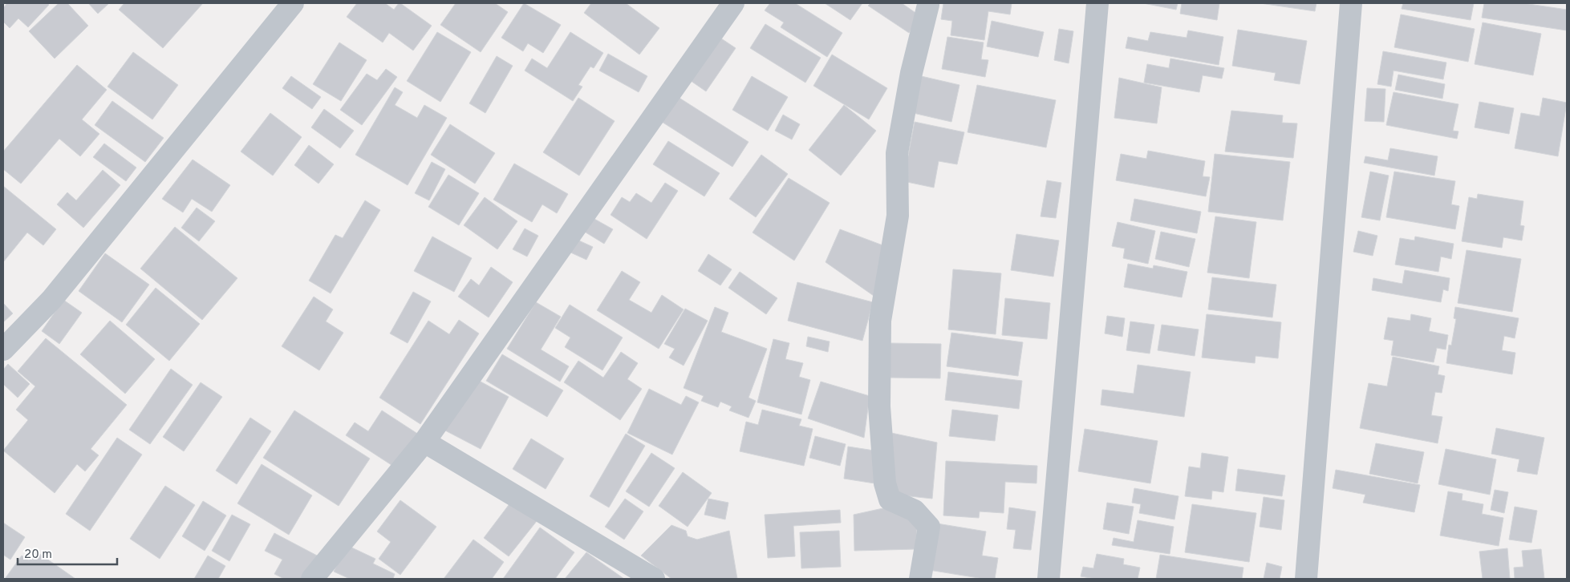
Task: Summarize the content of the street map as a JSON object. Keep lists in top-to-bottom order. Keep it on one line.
{"scale_bar":"20 m"}
